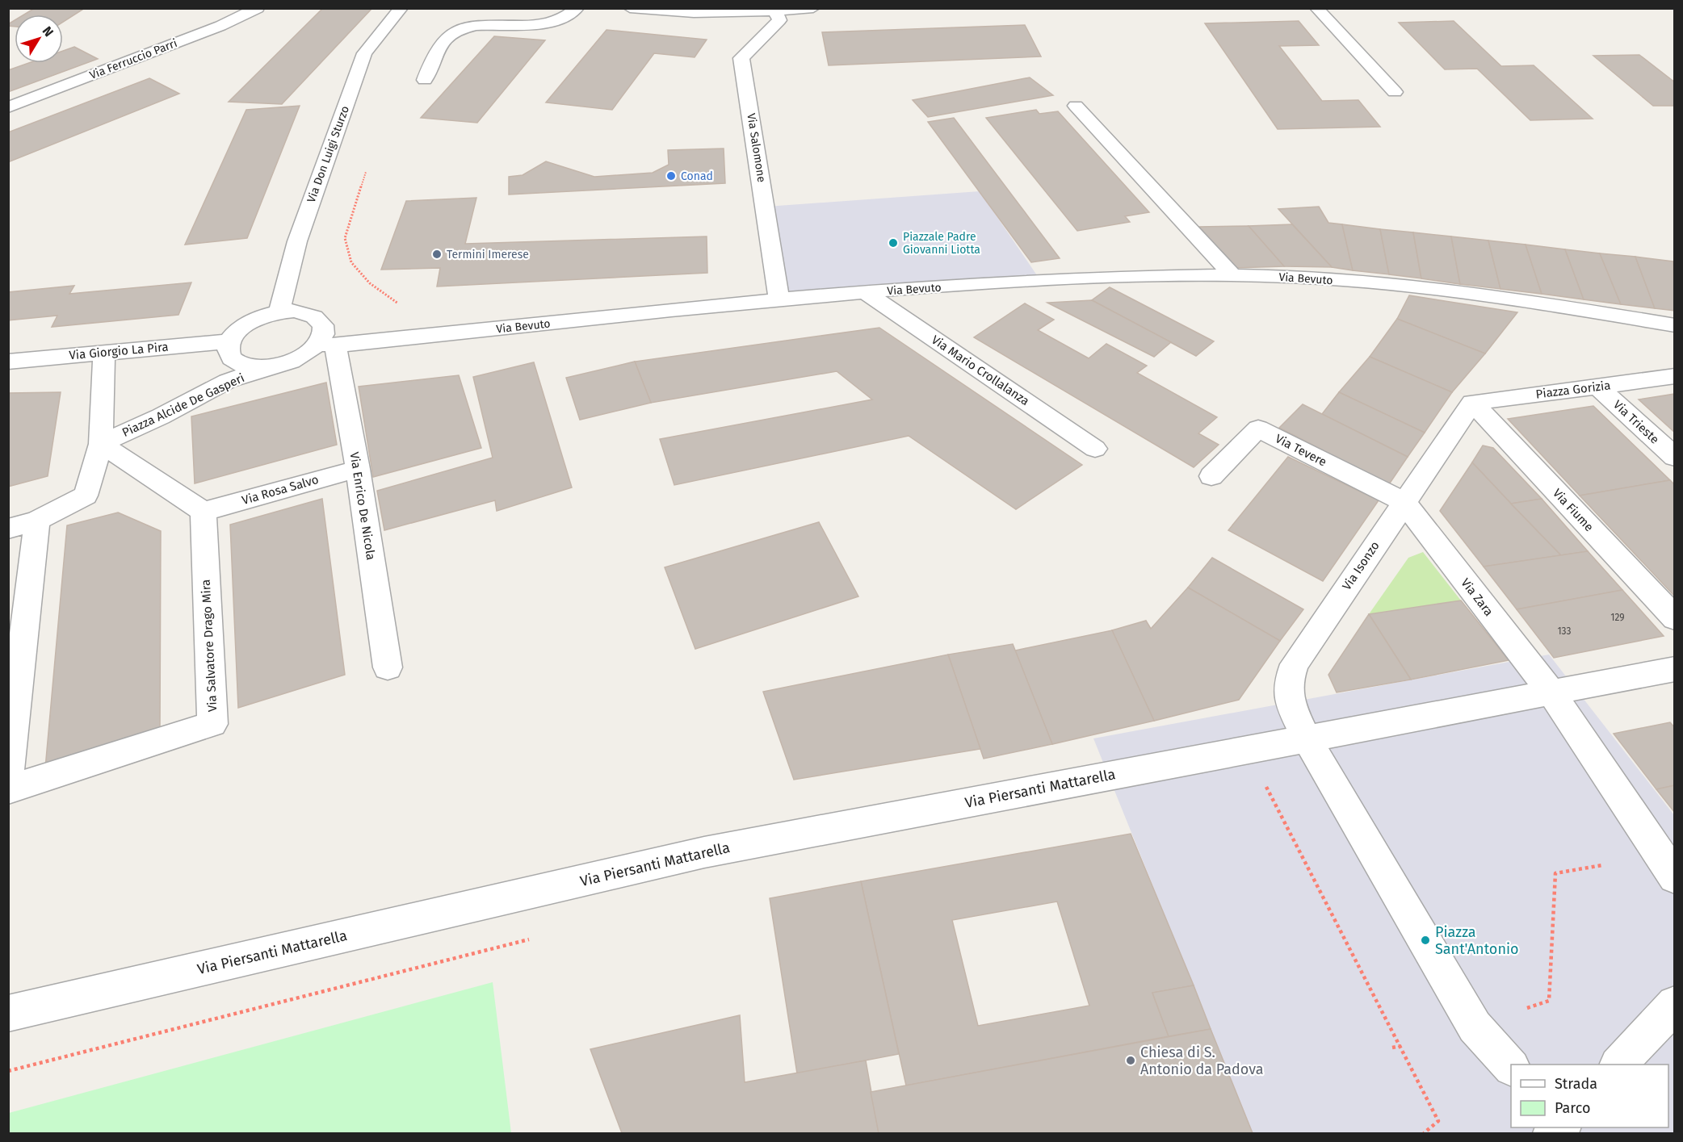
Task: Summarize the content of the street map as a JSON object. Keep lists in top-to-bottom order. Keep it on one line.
{"streets":{"street":["Via Ferruccio Parri","Via Salomone","Via Don Luigi Sturzo","Via Bevuto","Via Giorgio La Pira","Via Mario Crollalanza","Piazza Gorizia","Piazza Alcide De Gasperi","Via Trieste","Via Tevere","Via Rosa Salvo","Via Enrico De Nicola","Via Fiume","Via Isonzo","Via Zara","Via Salvatore Drago Mira","Via Piersanti Mattarella"]},"crossings":[["Via Salomone","Via Bevuto"],["Via Bevuto","Via Mario Crollalanza"],["Via Bevuto","Piazza Alcide De Gasperi"],["Via Bevuto","Via Enrico De Nicola"],["Via Giorgio La Pira","Piazza Alcide De Gasperi"],["Piazza Gorizia","Via Trieste"],["Piazza Gorizia","Via Fiume"],["Piazza Gorizia","Via Isonzo"],["Piazza Alcide De Gasperi","Via Rosa Salvo"],["Piazza Alcide De Gasperi","Via Enrico De Nicola"],["Piazza Alcide De Gasperi","Via Salvatore Drago Mira"],["Via Tevere","Via Isonzo"],["Via Tevere","Via Zara"],["Via Rosa Salvo","Via Enrico De Nicola"],["Via Rosa Salvo","Via Salvatore Drago Mira"],["Via Fiume","Via Isonzo"],["Via Isonzo","Via Zara"],["Via Isonzo","Via Piersanti Mattarella"],["Via Zara","Via Piersanti Mattarella"]],"places":["Conad","Piazzale Padre Giovanni Liotta","Termini Imerese","Piazza Sant'Antonio","Chiesa di S. Antonio da Padova"],"house_numbers":["129","133"],"legend":["Strada","Parco"],"north":"top right"}
